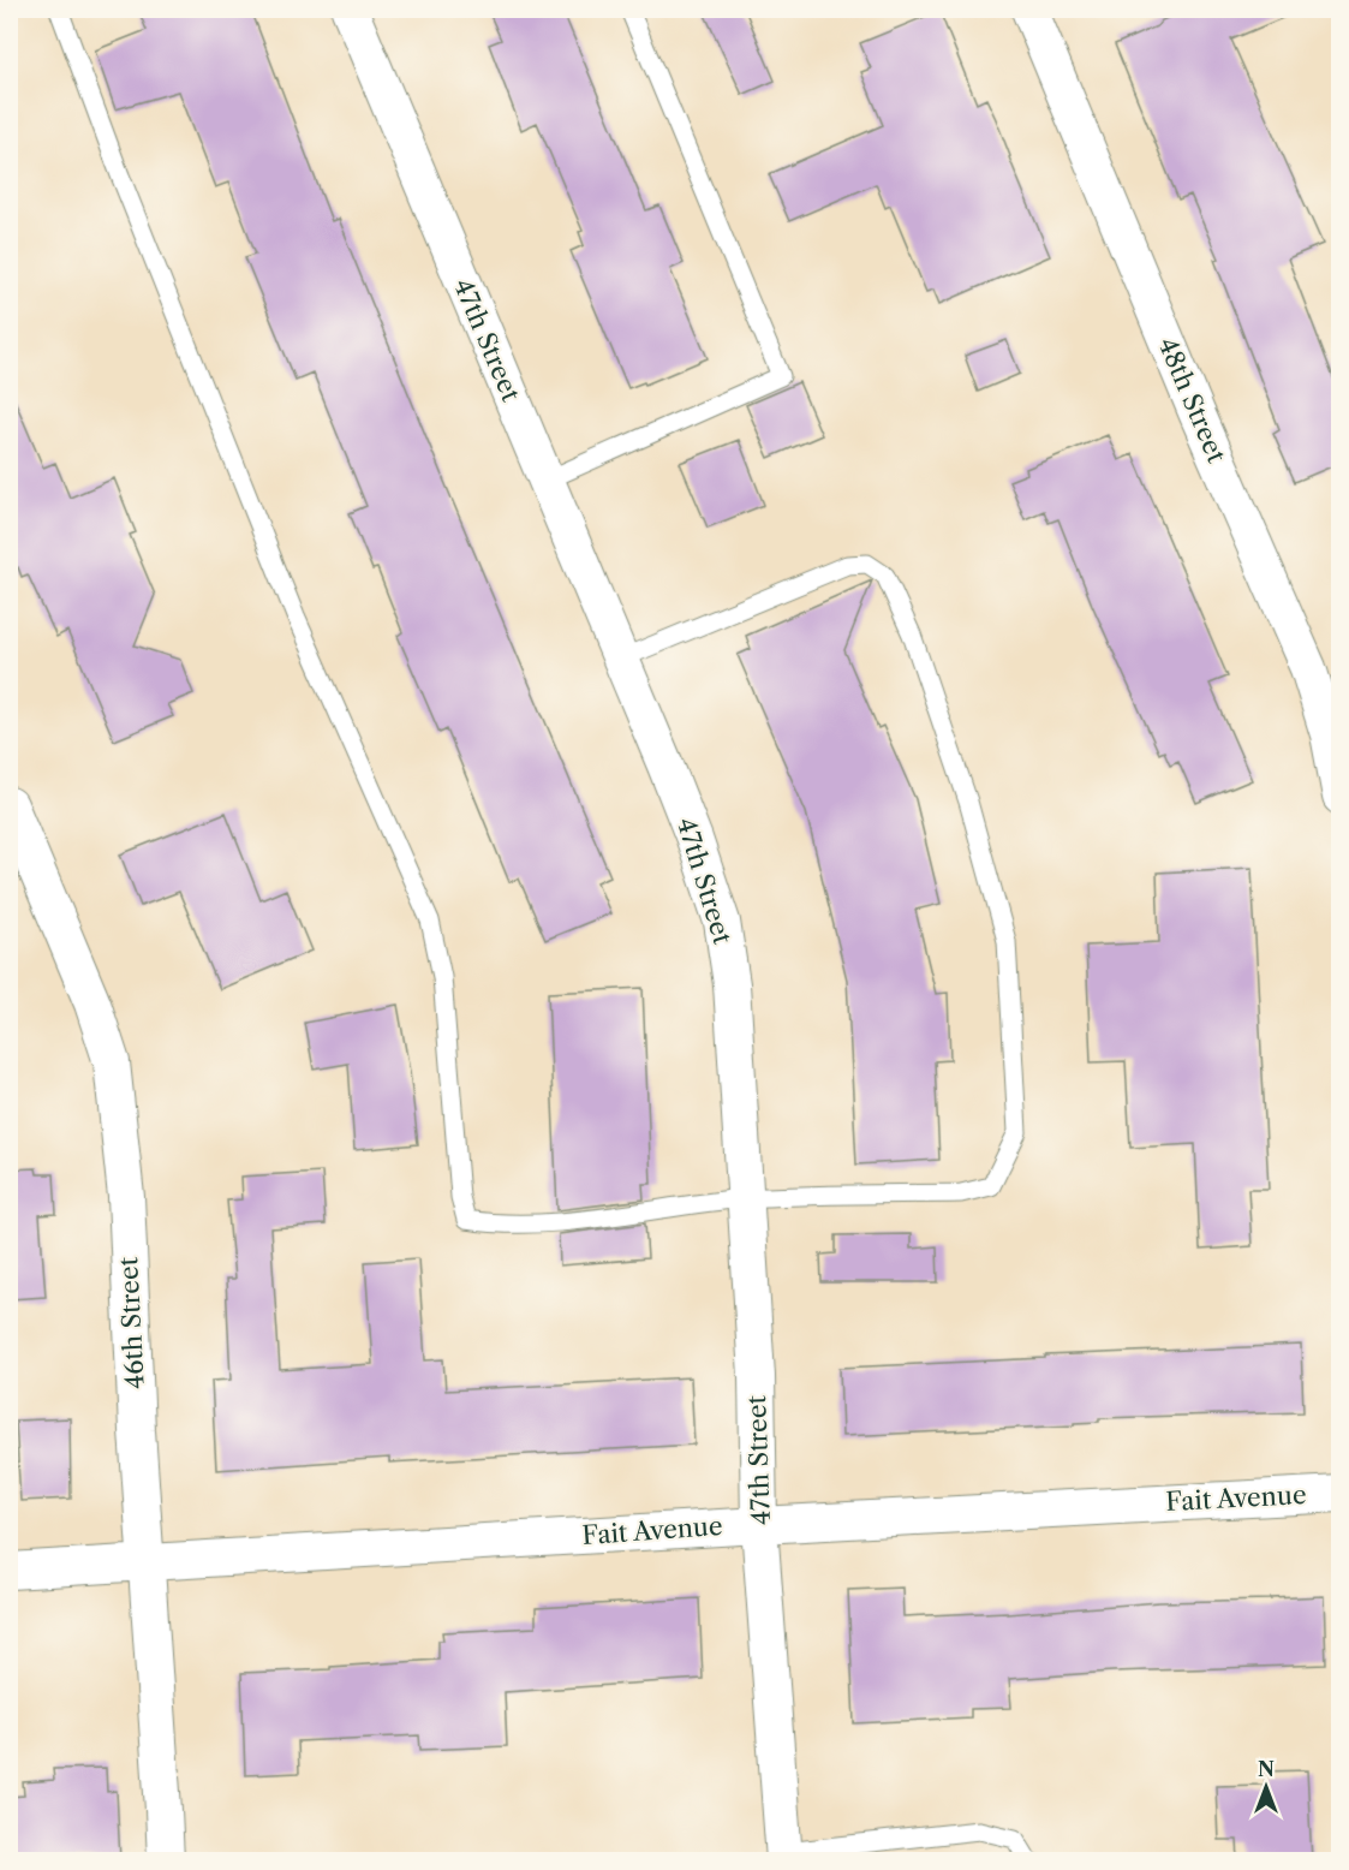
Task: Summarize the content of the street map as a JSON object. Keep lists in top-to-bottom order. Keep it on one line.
{"streets":{"street":["47th Street","48th Street","46th Street","Fait Avenue"]},"crossings":[["47th Street","Fait Avenue"],["46th Street","Fait Avenue"]],"north":"top"}
